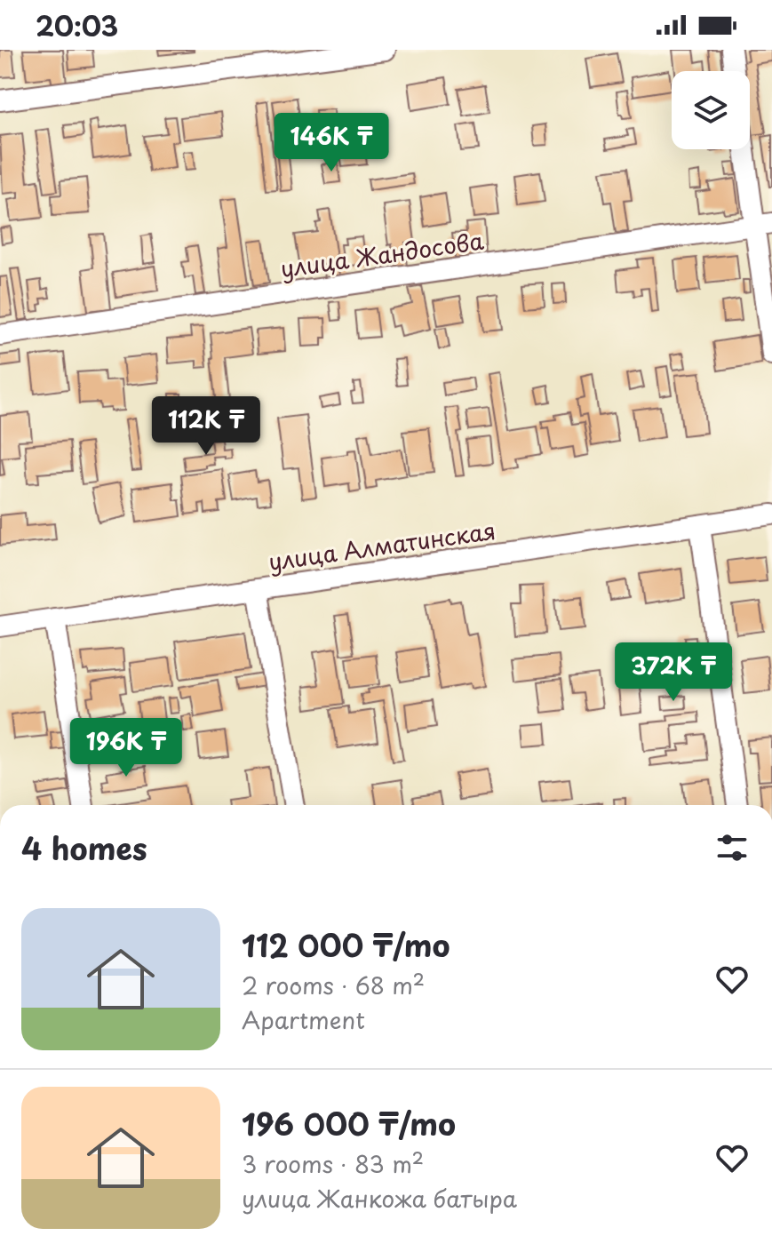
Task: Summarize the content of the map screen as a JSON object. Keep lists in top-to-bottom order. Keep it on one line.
{"streets":{"street":["улица Жандосова","улица Алматинская"]},"page":{"status":"20:03","price":["146K ₸","112K ₸","372K ₸","196K ₸"],"heading":"4 homes","list":[{"name":"112 000 ₸/mo","note":"2 rooms · 68 m² · Apartment"},{"name":"196 000 ₸/mo","note":"3 rooms · 83 m² · улица Жанкожа батыра"}]}}
